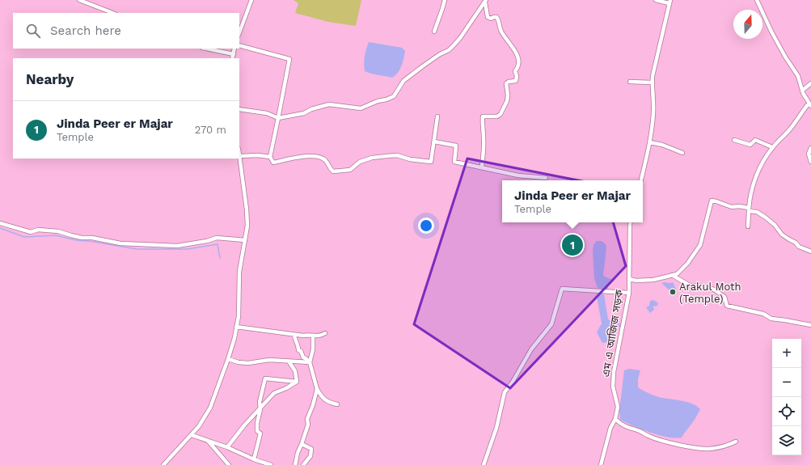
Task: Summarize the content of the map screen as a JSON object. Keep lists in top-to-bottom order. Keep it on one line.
{"streets":{"street":["এম এ আজিজ সড়ক"]},"places":["Arakul Moth (Temple)"],"north":"top","page":{"search":"Search here","heading":"Nearby","list":[{"mark":"1","name":"Jinda Peer er Majar","note":"Temple","value":"270 m"}],"popup":["Jinda Peer er Majar","Temple"],"pins":"1","map_buttons":["+","−"]}}
